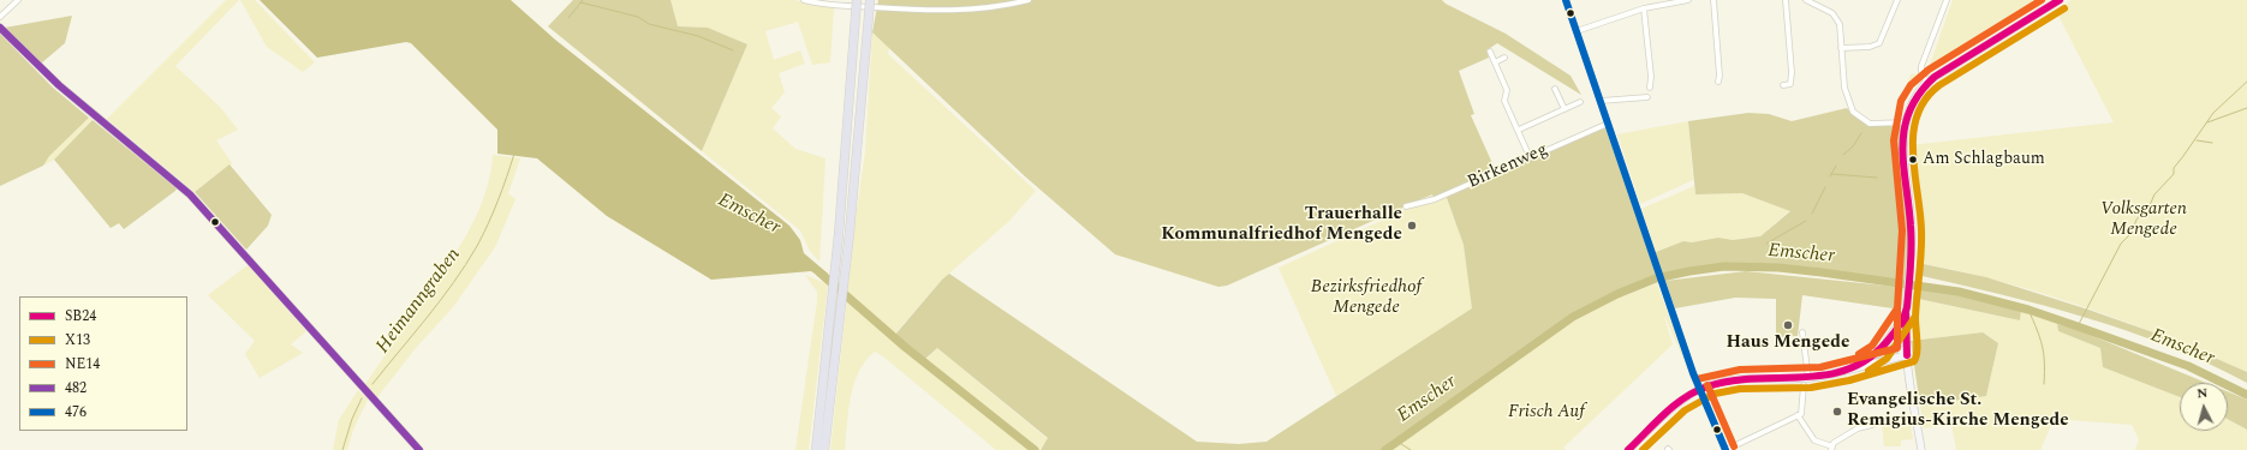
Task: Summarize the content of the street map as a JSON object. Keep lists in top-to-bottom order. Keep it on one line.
{"streets":{"street":["Birkenweg"]},"water":["Emscher","Heimanngraben"],"parks":["Volksgarten Mengede","Bezirksfriedhof Mengede","Frisch Auf"],"places":["Am Schlagbaum","Trauerhalle Kommunalfriedhof Mengede","Haus Mengede","Evangelische St. Remigius-Kirche Mengede"],"lines":["transit line SB24","transit line NE14","transit line 476","transit line X13","transit line 482"],"legend":["SB24","X13","NE14","482","476"],"north":"top"}
